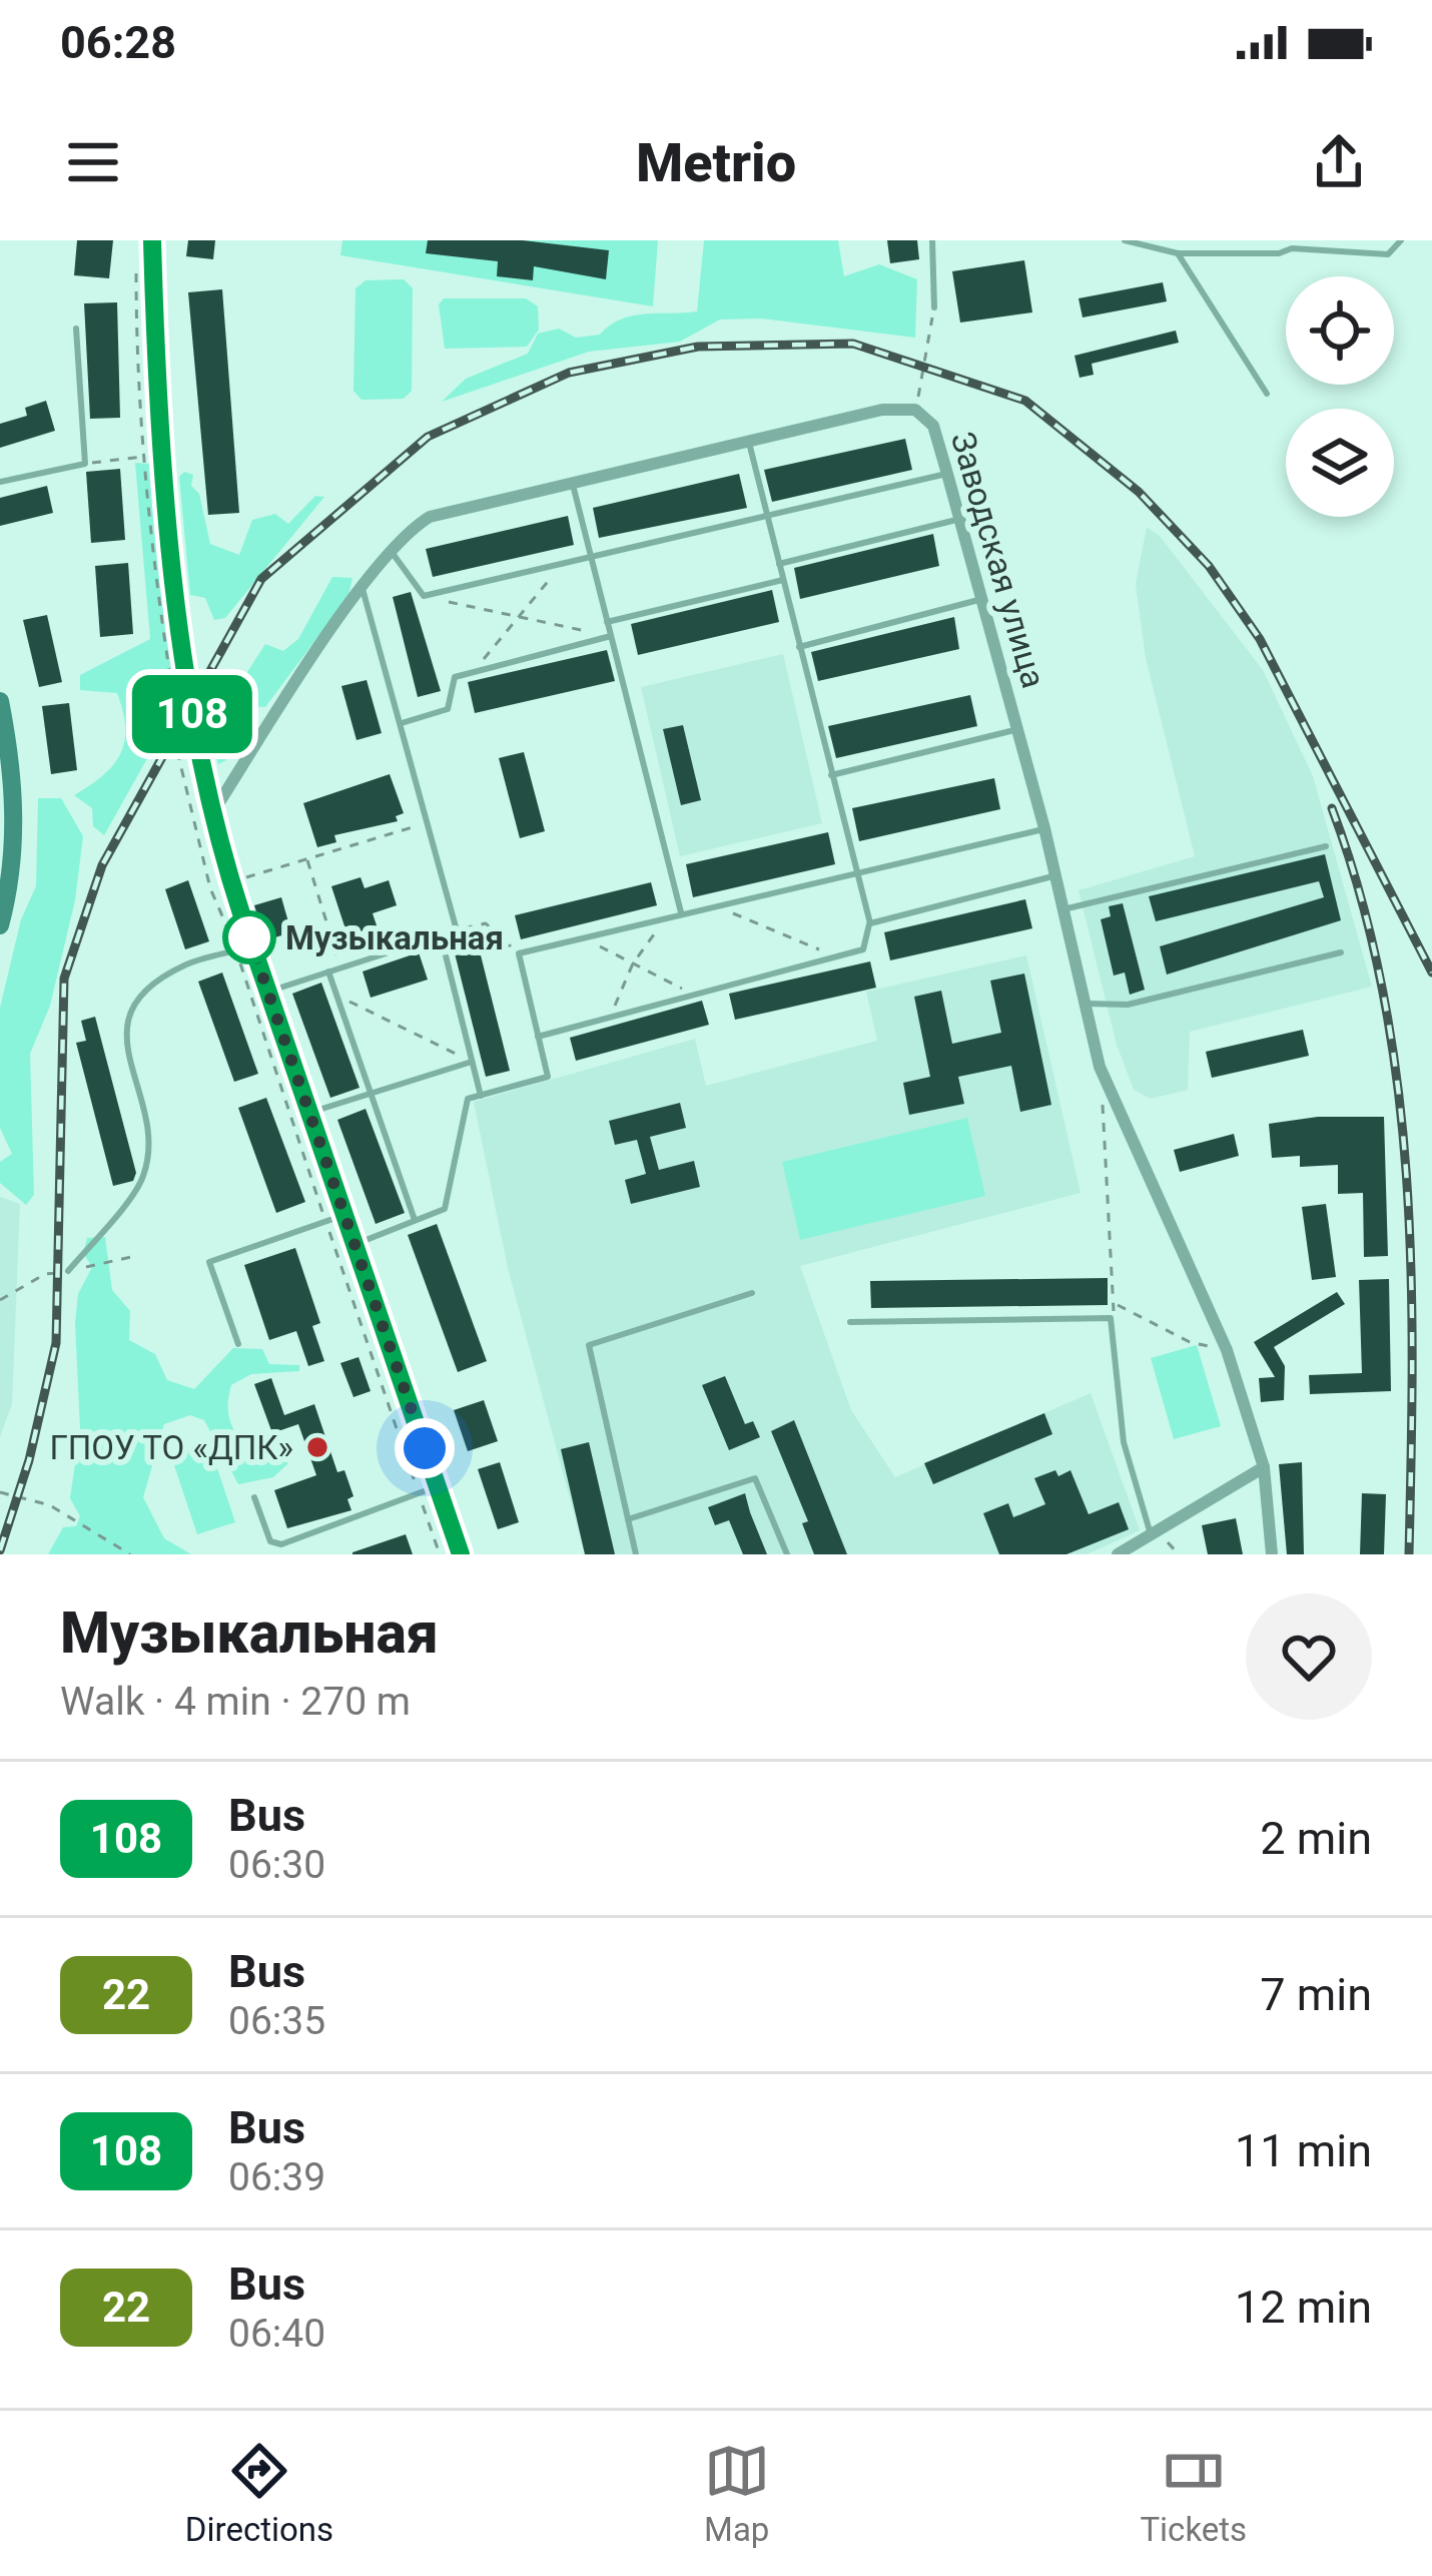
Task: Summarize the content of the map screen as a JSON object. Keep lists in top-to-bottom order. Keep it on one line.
{"streets":{"street":["Заводская улица"]},"places":["Музыкальная","ГПОУ ТО «ДПК»"],"lines":["bus line 108"],"page":{"status":"06:28","header":"Metrio","on_map":"108","heading":["Музыкальная","Walk · 4 min · 270 m"],"list":[{"mark":"108","name":"Bus","note":"06:30","value":"2 min"},{"mark":"22","name":"Bus","note":"06:35","value":"7 min"},{"mark":"108","name":"Bus","note":"06:39","value":"11 min"},{"mark":"22","name":"Bus","note":"06:40","value":"12 min"}],"tabs":["Directions","Map","Tickets"]}}
